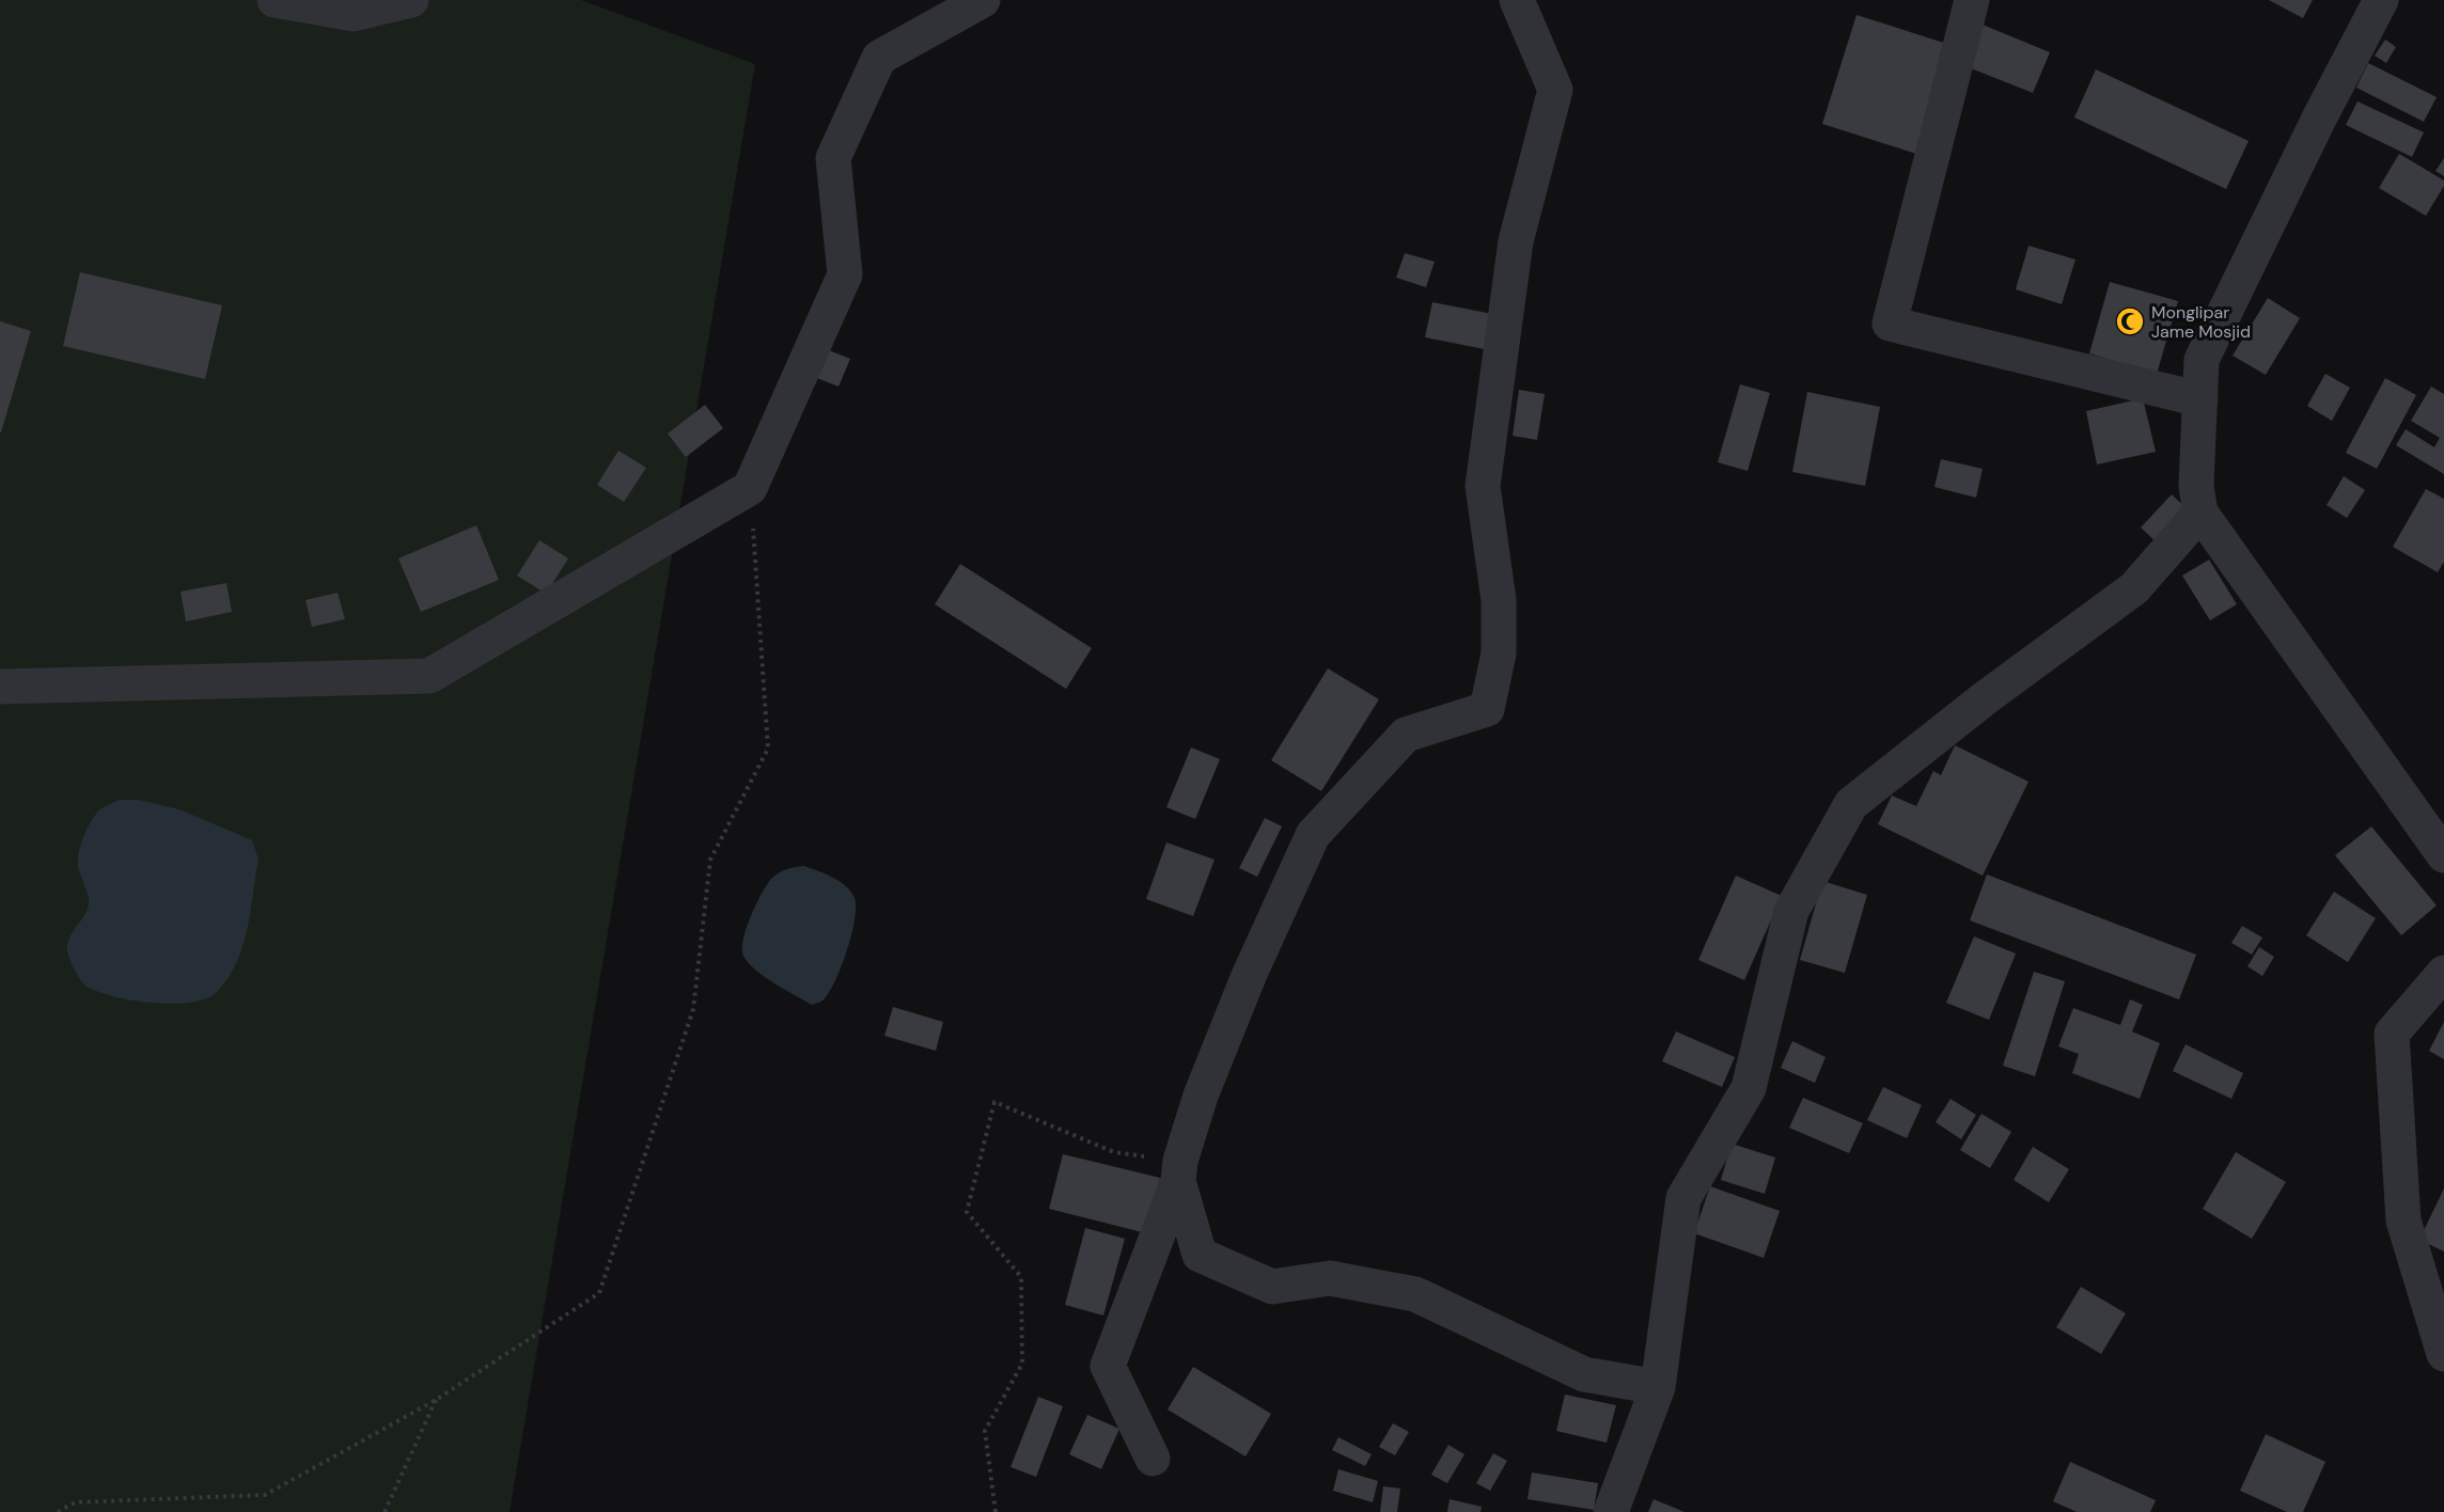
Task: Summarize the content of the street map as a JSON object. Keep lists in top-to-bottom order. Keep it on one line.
{"places":{"mosque":["Monglipar Jame Mosjid"]}}
